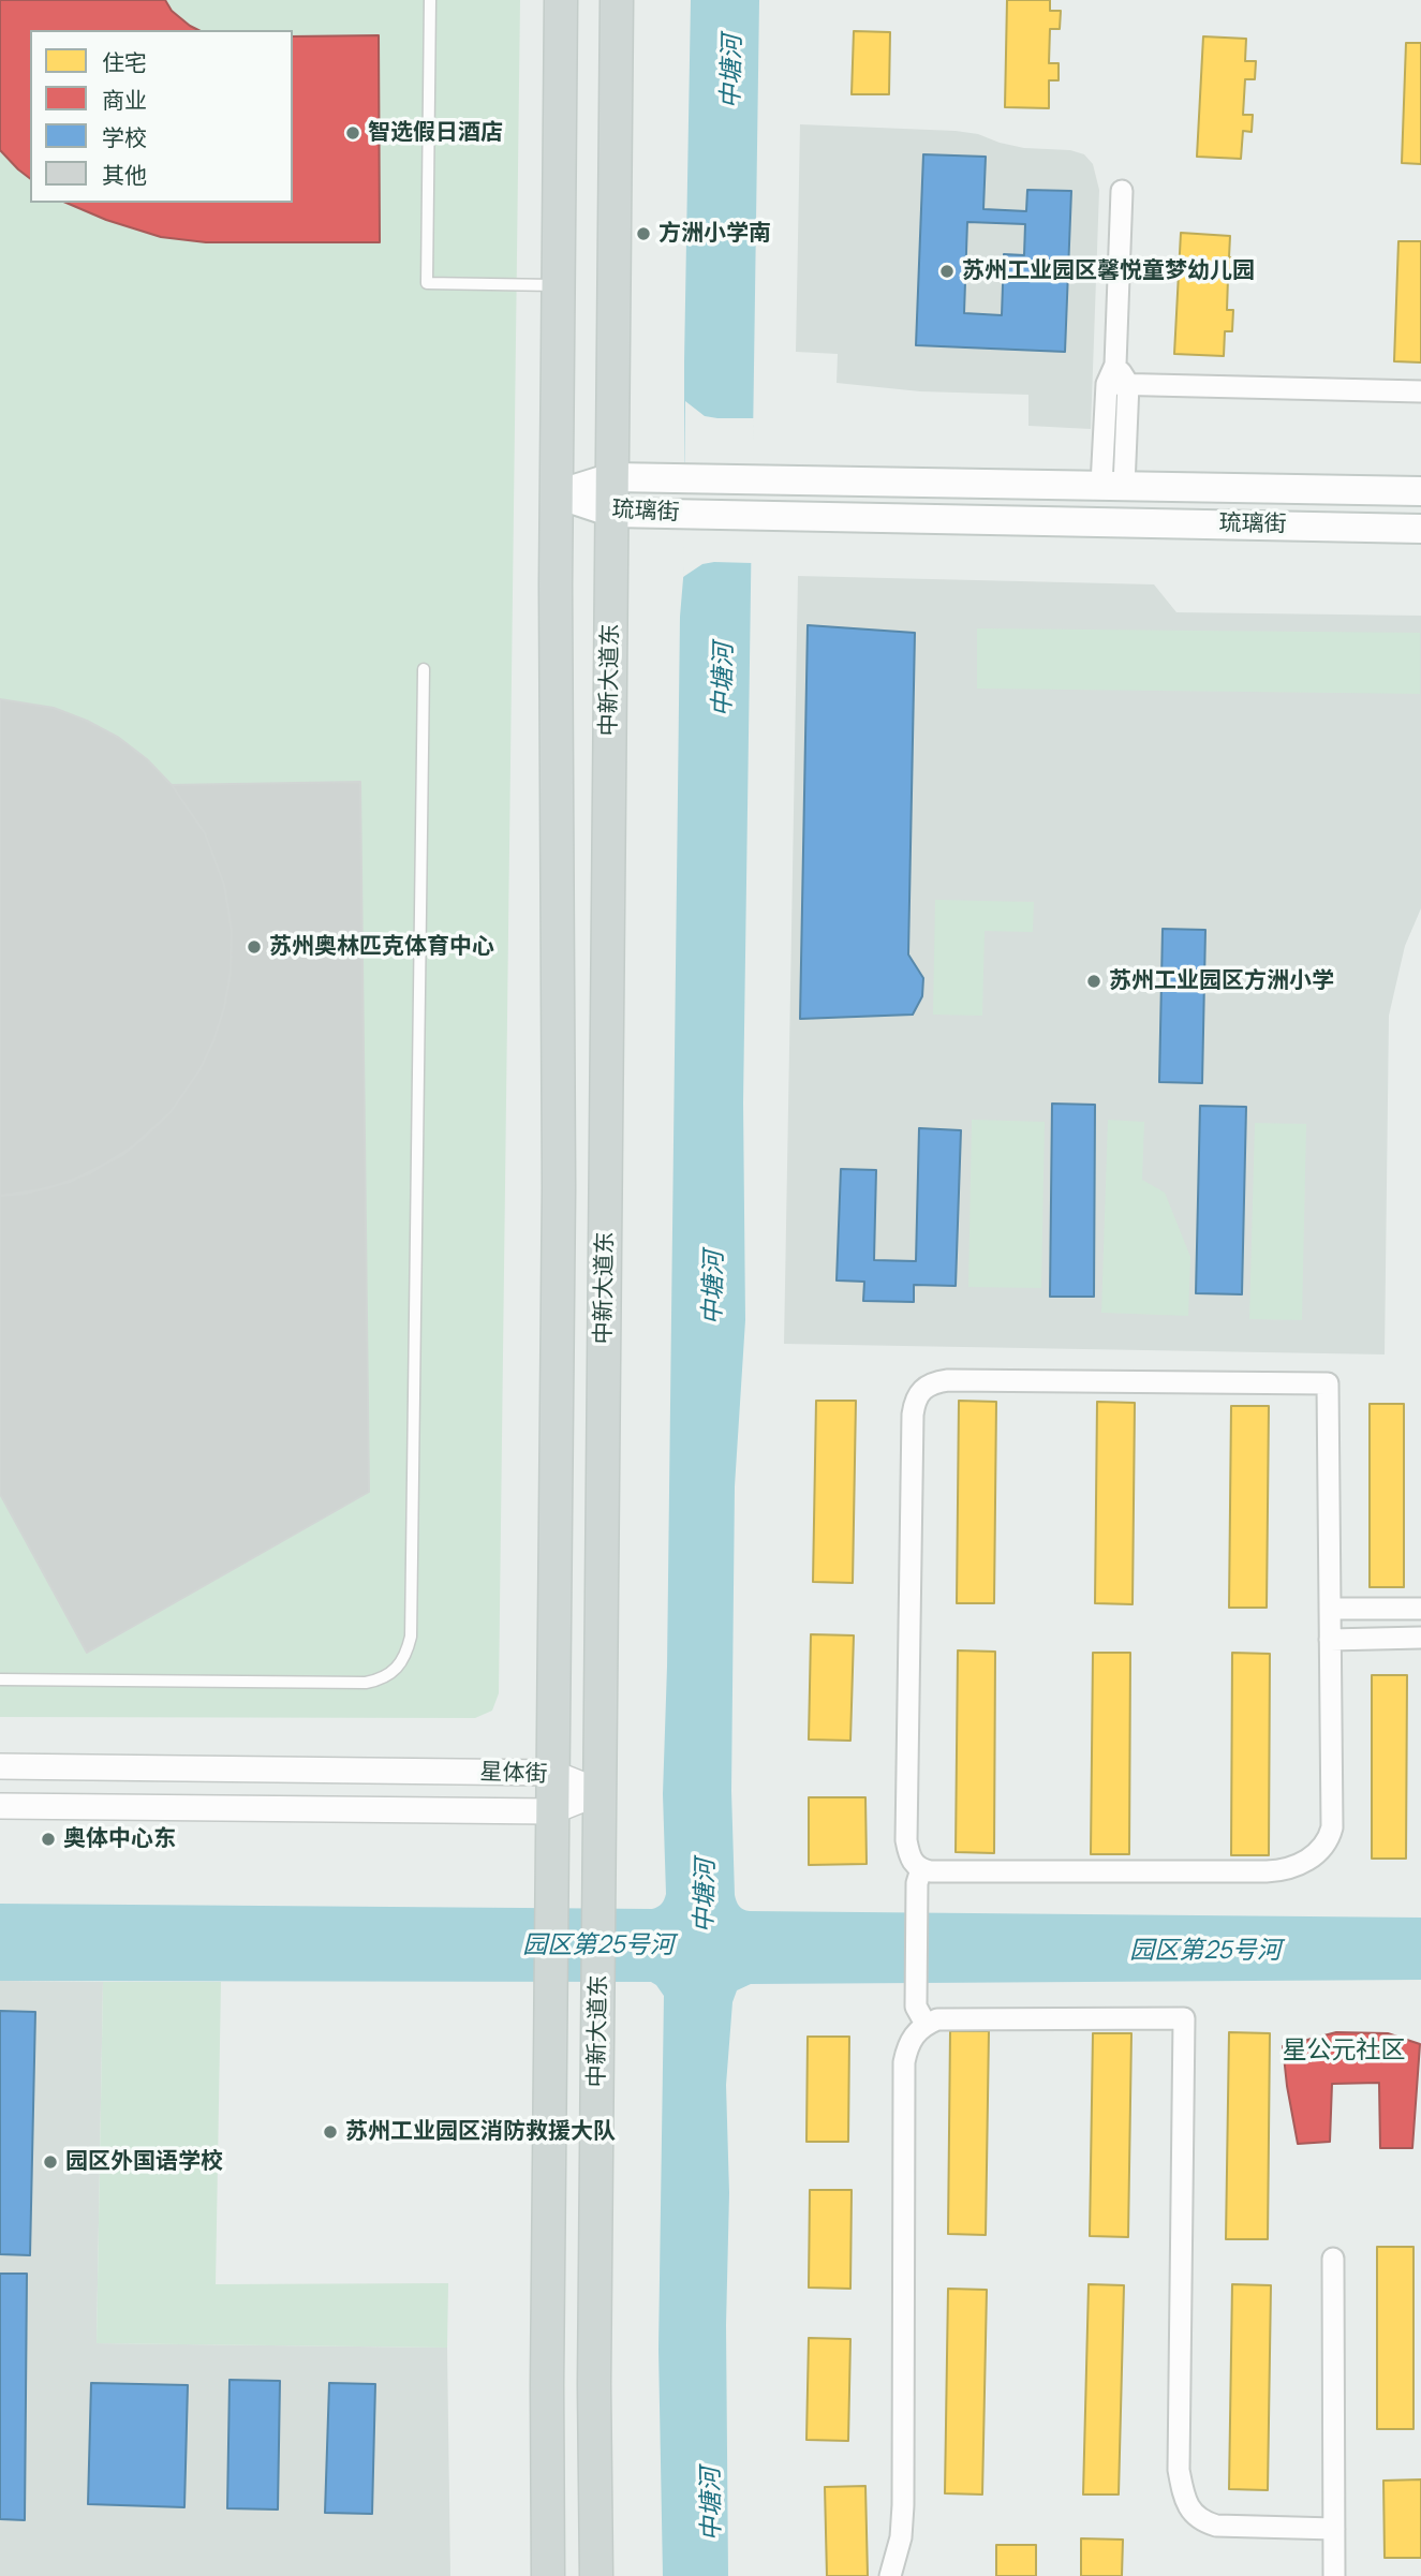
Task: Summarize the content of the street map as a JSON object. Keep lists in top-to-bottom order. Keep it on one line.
{"streets":{"main road":["琉璃街","中新大道东"],"street":["星体街"]},"crossings":[["琉璃街","中新大道东"],["中新大道东","星体街"]],"districts":["星公元社区"],"water":["中塘河","园区第25号河"],"places":["智选假日酒店","方洲小学南","苏州工业园区馨悦童梦幼儿园","苏州奥林匹克体育中心","苏州工业园区方洲小学","奥体中心东","苏州工业园区消防救援大队","园区外国语学校"],"legend":["住宅","商业","学校","其他"]}
